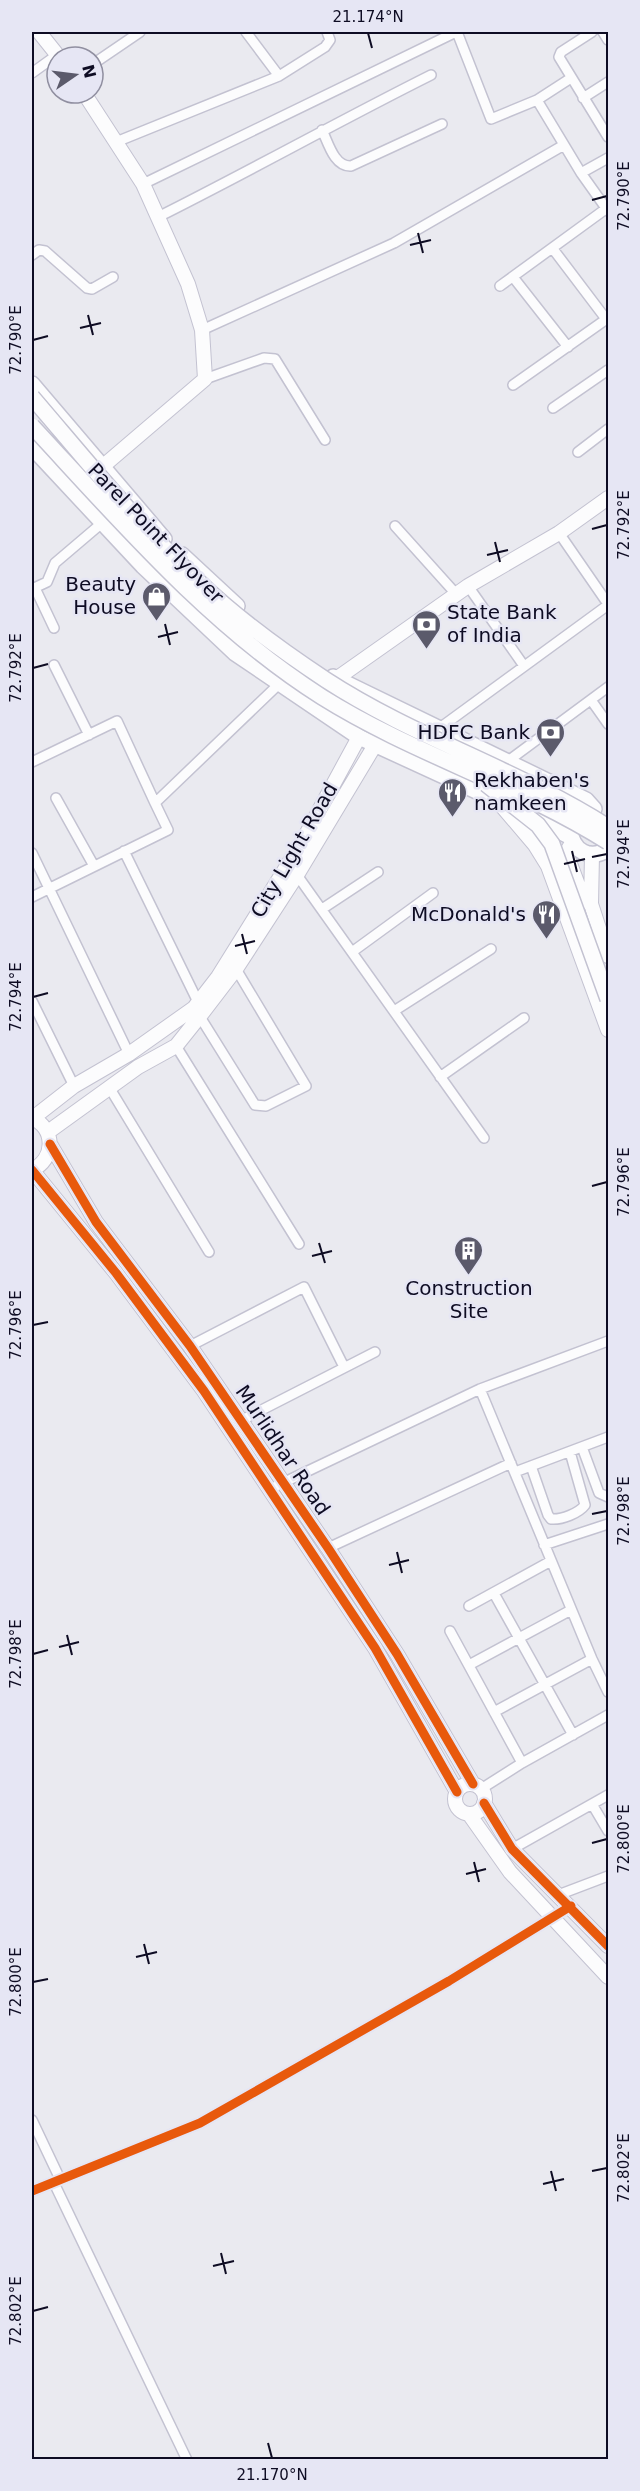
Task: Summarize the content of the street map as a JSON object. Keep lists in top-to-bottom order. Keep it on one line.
{"streets":{"main road":["Parel Point Flyover"],"street":["City Light Road","Murlidhar Road"]},"crossings":[["City Light Road","Murlidhar Road"]],"places":{"shop":["Beauty House"],"bank":["State Bank of India","HDFC Bank"],"restaurant":["Rekhaben's namkeen","McDonald's"],"building":["Construction Site"]},"north":"right","coordinates":["21.174°N","72.790°E","72.792°E","72.794°E","72.796°E","72.798°E","72.800°E","72.802°E","21.170°N"]}
